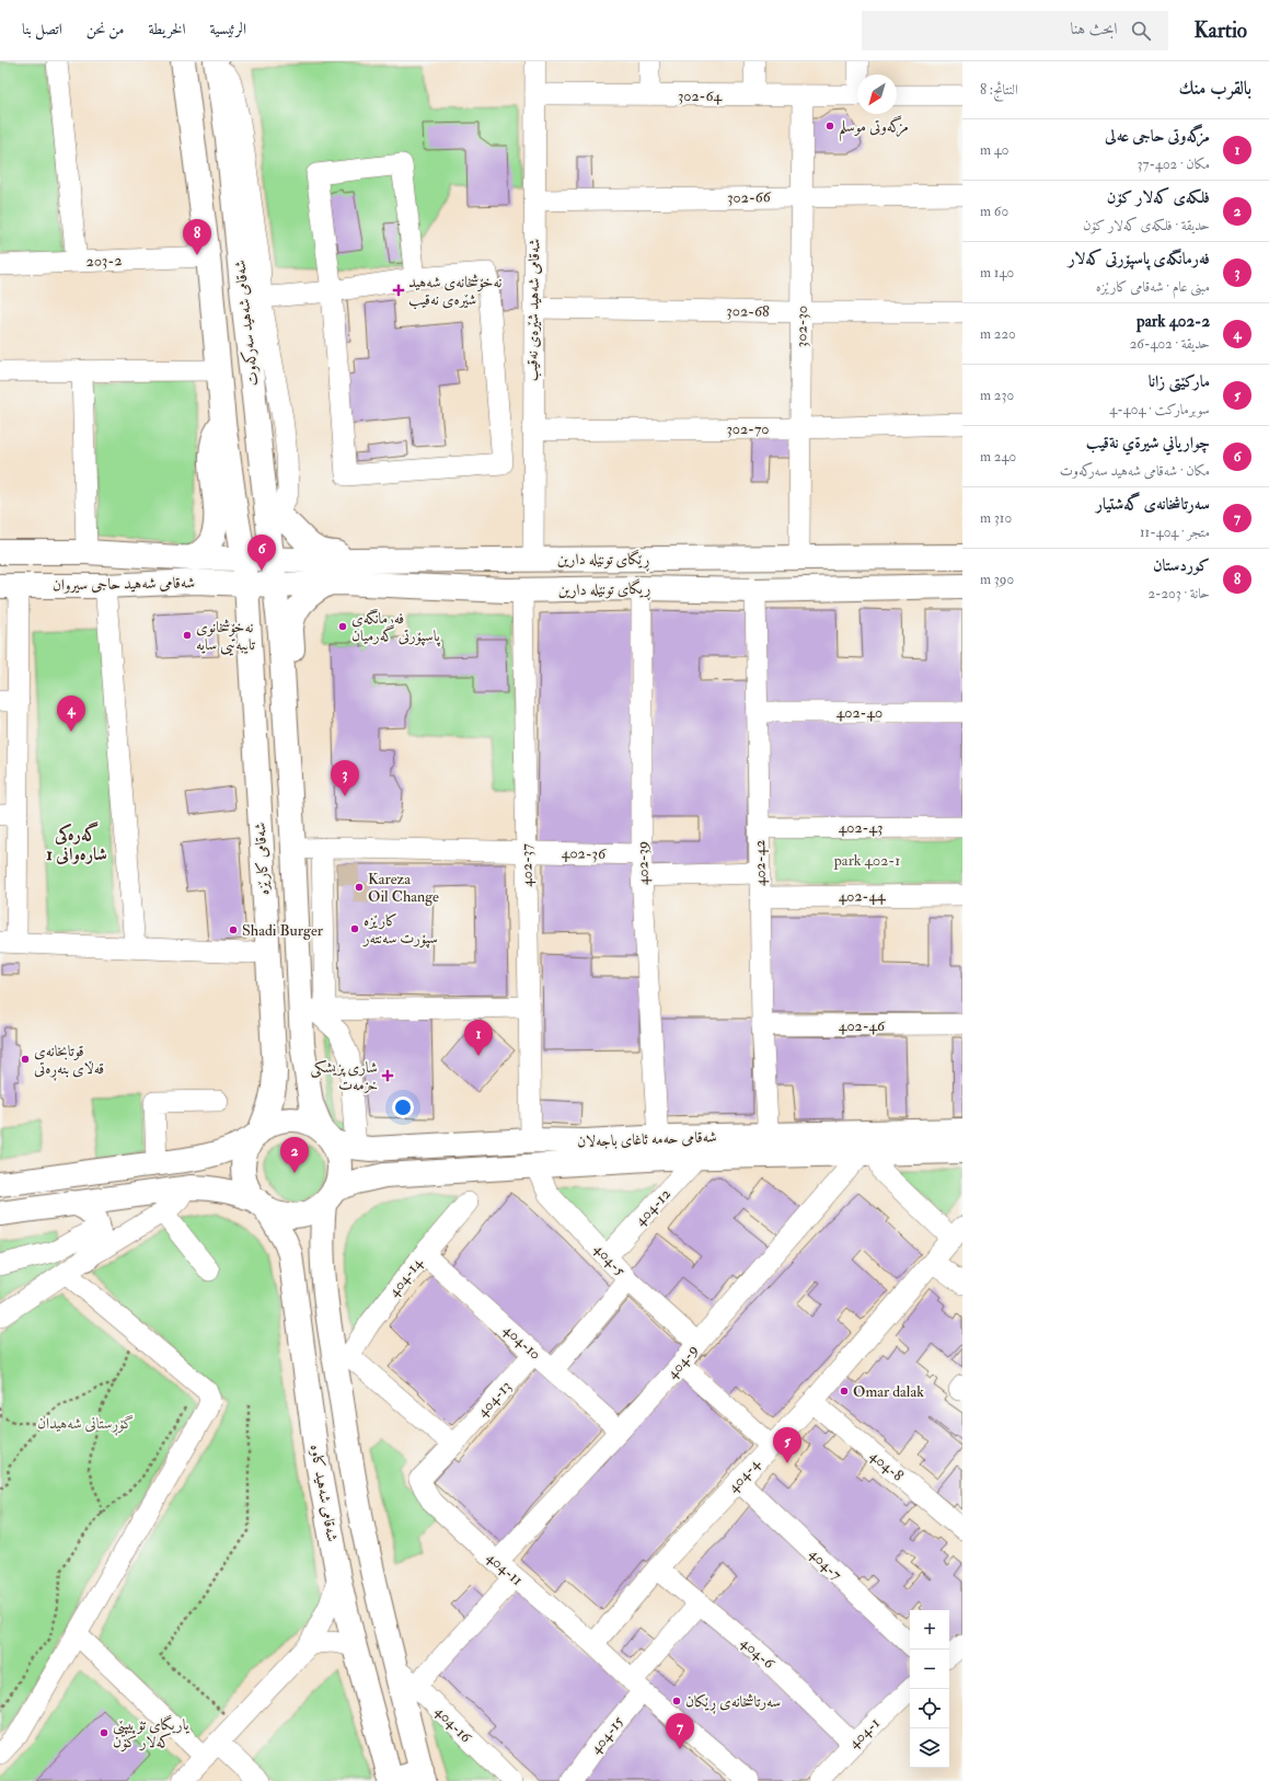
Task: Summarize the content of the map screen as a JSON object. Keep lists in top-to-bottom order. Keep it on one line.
{"streets":{"main road":["شەقامی شەهید سەرکەوت","ڕێگای تونێلە دارین","شەقامی شەهید حاجی سیروان","ڕیگای تونێلە دارین","شەقامی کارێزە","شەقامی حەمە ئاغای باجەلان","شەقامی شەهید کاوە"],"street":["302-64","302-66","203-2","شەقامی شەهید شێرەی نەقیب","302-68","302-30","302-70","402-40","402-43","402-36","402-39","402-42","402-37","402-44","402-46","404-12","404-5","404-14","404-10","404-9","404-13","404-8","404-4","404-7","404-11","404-6","404-16","404-1","404-15"]},"crossings":[["302-64","شەقامی شەهید شێرەی نەقیب"],["302-64","302-30"],["302-66","شەقامی شەهید شێرەی نەقیب"],["302-66","302-30"],["203-2","شەقامی شەهید سەرکەوت"],["شەقامی شەهید شێرەی نەقیب","302-68"],["شەقامی شەهید شێرەی نەقیب","302-70"],["شەقامی شەهید شێرەی نەقیب","ڕێگای تونێلە دارین"],["302-68","302-30"],["شەقامی شەهید سەرکەوت","ڕێگای تونێلە دارین"],["شەقامی شەهید سەرکەوت","شەقامی شەهید حاجی سیروان"],["شەقامی شەهید سەرکەوت","ڕیگای تونێلە دارین"],["شەقامی شەهید سەرکەوت","شەقامی کارێزە"],["302-30","302-70"],["302-30","ڕێگای تونێلە دارین"],["ڕێگای تونێلە دارین","شەقامی شەهید حاجی سیروان"],["شەقامی شەهید حاجی سیروان","ڕیگای تونێلە دارین"],["شەقامی شەهید حاجی سیروان","شەقامی کارێزە"],["ڕیگای تونێلە دارین","شەقامی کارێزە"],["ڕیگای تونێلە دارین","402-39"],["ڕیگای تونێلە دارین","402-42"],["ڕیگای تونێلە دارین","402-37"],["402-40","402-42"],["402-43","402-42"],["402-36","شەقامی کارێزە"],["402-36","402-39"],["402-36","402-37"],["شەقامی کارێزە","شەقامی حەمە ئاغای باجەلان"],["شەقامی کارێزە","شەقامی شەهید کاوە"],["402-39","شەقامی حەمە ئاغای باجەلان"],["402-42","402-44"],["402-42","402-46"],["402-42","شەقامی حەمە ئاغای باجەلان"],["402-37","شەقامی حەمە ئاغای باجەلان"],["شەقامی حەمە ئاغای باجەلان","404-12"],["شەقامی حەمە ئاغای باجەلان","404-5"],["شەقامی حەمە ئاغای باجەلان","404-9"],["شەقامی حەمە ئاغای باجەلان","شەقامی شەهید کاوە"],["404-12","404-5"],["404-5","404-9"],["404-14","404-10"],["404-14","شەقامی شەهید کاوە"],["404-10","404-9"],["404-10","404-13"],["404-9","404-11"],["404-13","404-11"],["404-8","404-4"],["404-4","404-7"],["404-4","404-11"],["404-4","404-6"],["شەقامی شەهید کاوە","404-16"],["404-11","404-15"],["404-6","404-1"],["404-6","404-15"]],"districts":["گەرەکی شارەوانی 1"],"parks":["park 402-1","گۆڕستانی شەهیدان"],"places":{"other":["مزگەوتی موسلم","فەرمانگەی پاسپۆرتی گەرمیان","نەخۆشخانوی تایبەتیی سایە","Kareza Oil Change","کارێزە سپۆرت سەنتەر","Shadi Burger","قوتابخانەی قەڵای بنەڕەتی","Omar dalak","سەرتاشخانەی ڕێکان","یاریگای تۆپیپێی کەلار کۆن"],"health":["نەخۆشخانەی شەهید شێرەی نەقیب","شاری پزیشکی خزمەت"]},"north":"bottom left","page":{"header":"Kartio","search":"ابحث هنا","nav":["الرئيسية","الخريطة","من نحن","اتصل بنا"],"heading":["بالقرب منك","النتائج: 8"],"list":[{"mark":"1","name":"مزگەوتی حاجی عەلی","note":"مكان · 402-37","value":"40 m"},{"mark":"2","name":"فلکەی کەلار کۆن","note":"حديقة · فلکەی کەلار کۆن","value":"60 m"},{"mark":"3","name":"فەرمانگەی پاسپۆرتی کەلار","note":"مبنى عام · شەقامی کارێزە","value":"140 m"},{"mark":"4","name":"park 402-2","note":"حديقة · 402-26","value":"220 m"},{"mark":"5","name":"مارکێتی زانا","note":"سوبرماركت · 404-4","value":"230 m"},{"mark":"6","name":"چوارياني شيرةي نةقيب","note":"مكان · شەقامی شەهید سەرکەوت","value":"240 m"},{"mark":"7","name":"سەرتاشخانەی گەشتیار","note":"متجر · 404-11","value":"310 m"},{"mark":"8","name":"كوردستان","note":"حانة · 203-2","value":"390 m"}],"pins":["8","6","4","3","1","2","5","7"],"map_buttons":["+","−"]}}
